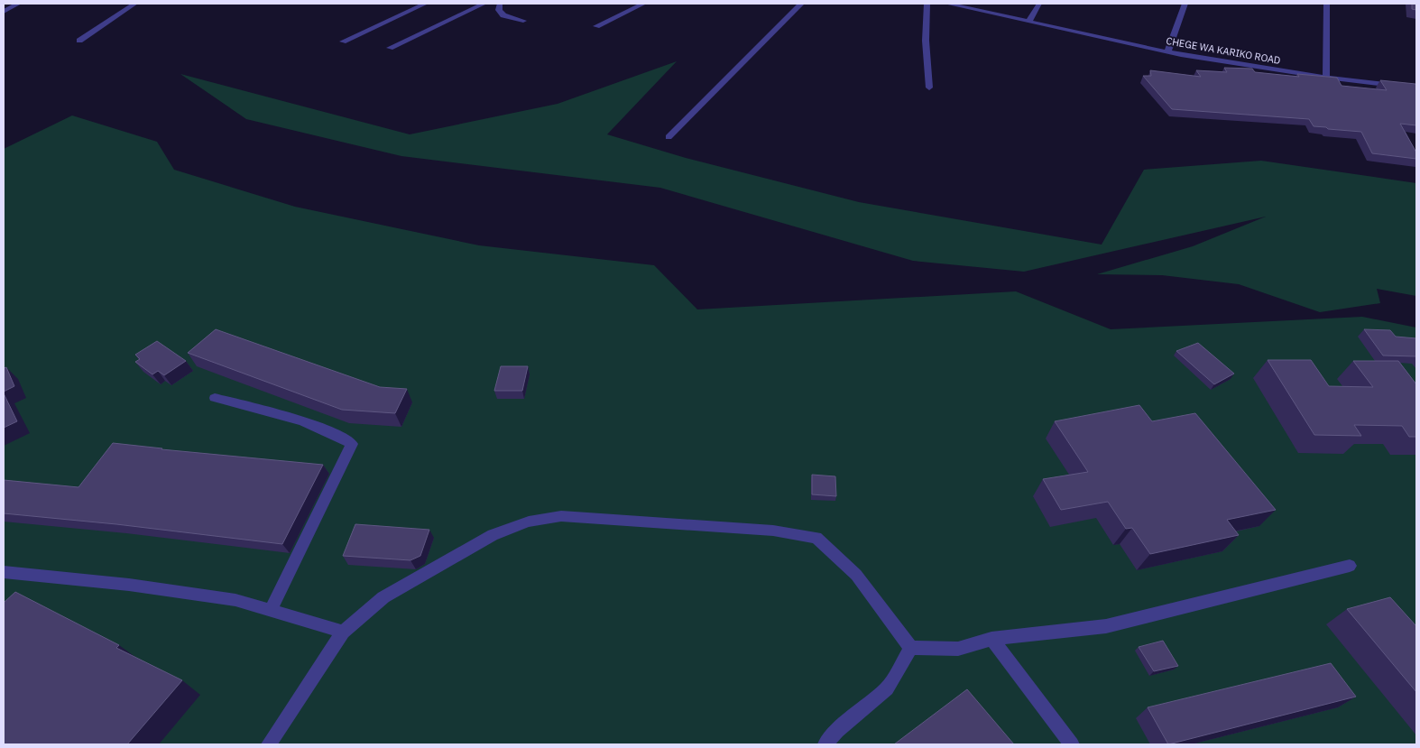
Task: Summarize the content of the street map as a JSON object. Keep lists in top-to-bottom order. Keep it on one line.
{"streets":{"street":["CHEGE WA KARIKO ROAD"]}}
